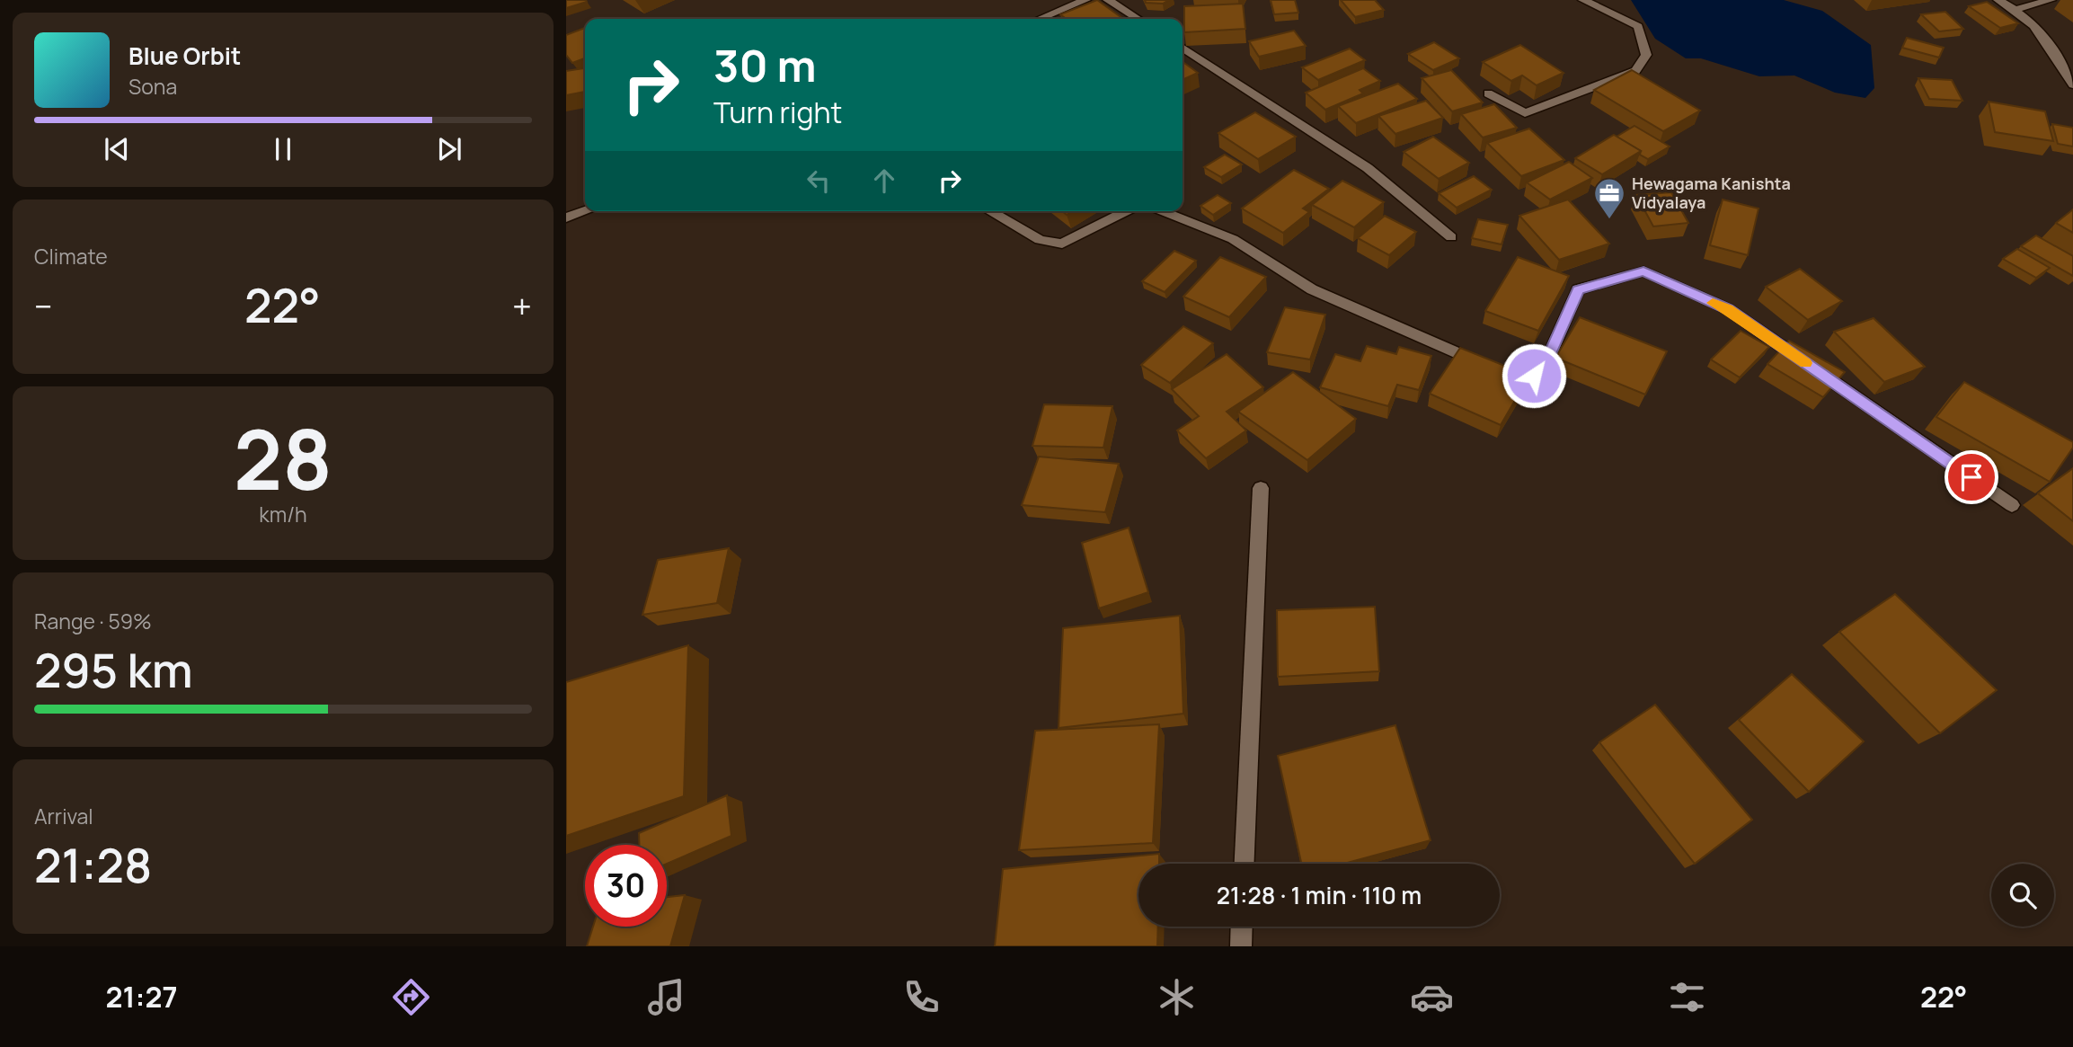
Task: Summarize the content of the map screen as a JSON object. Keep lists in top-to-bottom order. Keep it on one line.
{"places":{"office":["Hewagama Kanishta Vidyalaya"]},"page":{"turn":["30 m","Turn right"],"song":["Blue Orbit","Sona"],"tile":["Climate",["28","km/h"],["Range · 59%","295 km"],["Arrival","21:28"]],"heat":["−","22°","+"],"limit":"30","trip":"21:28 · 1 min · 110 m","tabs":["21:27","22°"]}}
